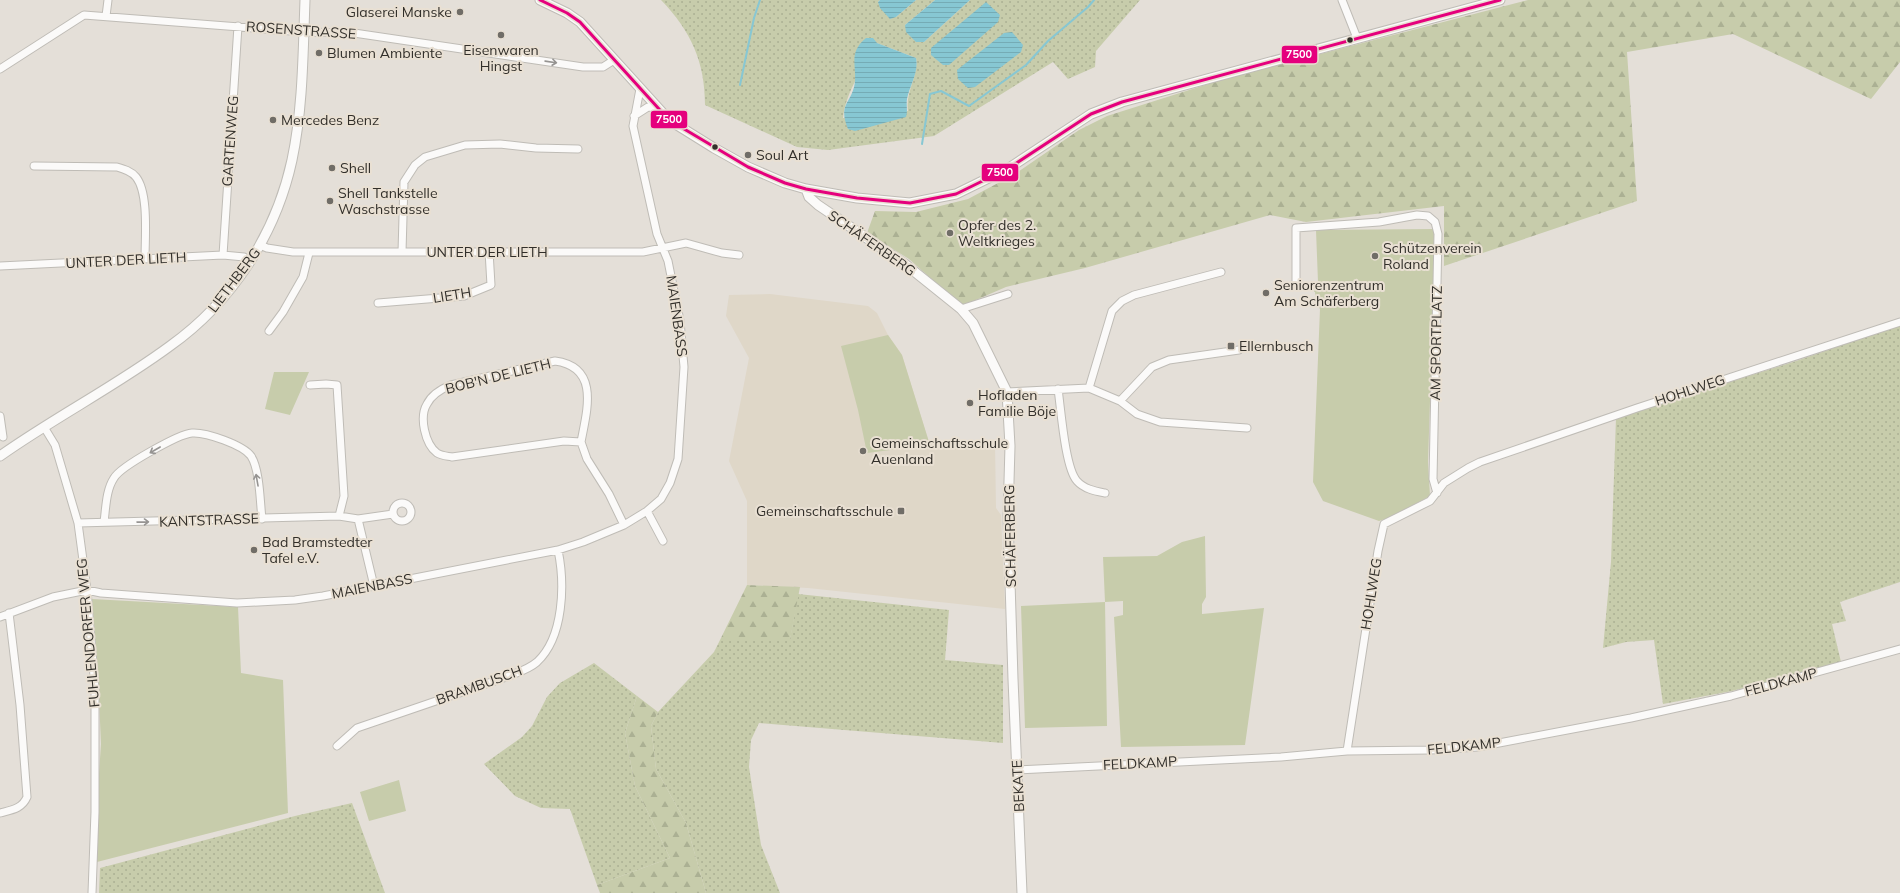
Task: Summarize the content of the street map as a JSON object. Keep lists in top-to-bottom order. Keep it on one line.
{"streets":{"street":["ROSENSTRASSE","GARTENWEG","SCHÄFERBERG","UNTER DER LIETH","LIETHBERG","LIETH","MAIENBASS","AM SPORTPLATZ","BOB'N DE LIETH","HOHLWEG","KANTSTRASSE","FUHLENDORFER WEG","FELDKAMP","BRAMBUSCH","BEKATE"]},"crossings":[["ROSENSTRASSE","GARTENWEG"],["ROSENSTRASSE","LIETHBERG"],["GARTENWEG","UNTER DER LIETH"],["SCHÄFERBERG","BEKATE"],["UNTER DER LIETH","LIETHBERG"],["UNTER DER LIETH","LIETH"],["UNTER DER LIETH","MAIENBASS"],["LIETHBERG","FUHLENDORFER WEG"],["MAIENBASS","FUHLENDORFER WEG"],["MAIENBASS","BRAMBUSCH"],["AM SPORTPLATZ","HOHLWEG"],["HOHLWEG","FELDKAMP"],["KANTSTRASSE","FUHLENDORFER WEG"],["FELDKAMP","BEKATE"]],"one_way":["ROSENSTRASSE","KANTSTRASSE"],"places":{"other":["Glaserei Manske","Eisenwaren Hingst","Blumen Ambiente","Mercedes Benz","Soul Art","Shell","Shell Tankstelle Waschstrasse","Opfer des 2. Weltkrieges","Schützenverein Roland","Seniorenzentrum Am Schäferberg","Hofladen Familie Böje","Gemeinschaftsschule Auenland","Bad Bramstedter Tafel e.V."],"transit":["Ellernbusch","Gemeinschaftsschule"]},"lines":["transit line 7500"]}
